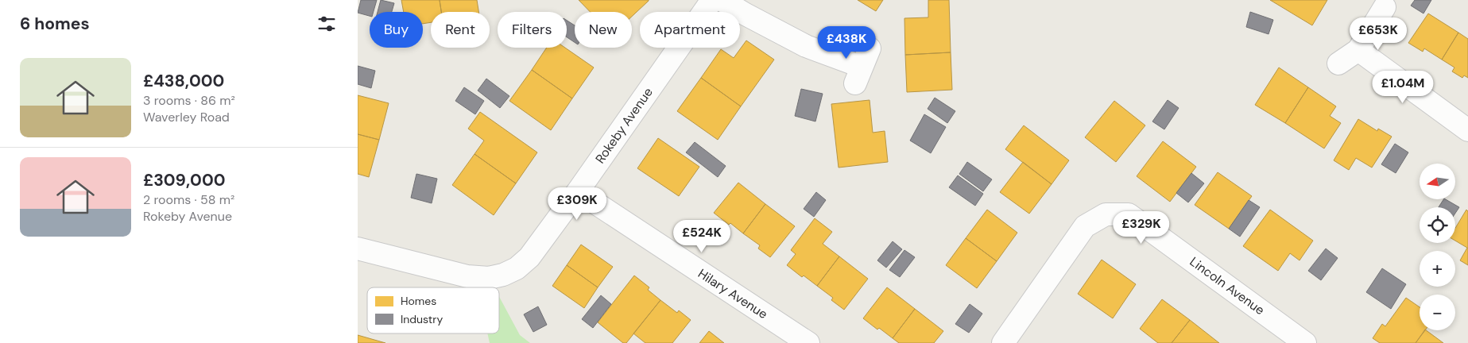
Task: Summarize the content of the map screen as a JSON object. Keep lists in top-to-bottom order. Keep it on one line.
{"streets":{"street":["Rokeby Avenue","Lincoln Avenue","Hilary Avenue"]},"crossings":[["Rokeby Avenue","Hilary Avenue"]],"legend":["Homes","Industry"],"north":"left","page":{"heading":"6 homes","chip":["Buy","Rent","Filters","New","Apartment"],"price":["£653K","£438K","£1.04M","£309K","£329K","£524K"],"list":[{"name":"£438,000","note":"3 rooms · 86 m² · Waverley Road"},{"name":"£309,000","note":"2 rooms · 58 m² · Rokeby Avenue"}],"map_buttons":["+","−"]}}
